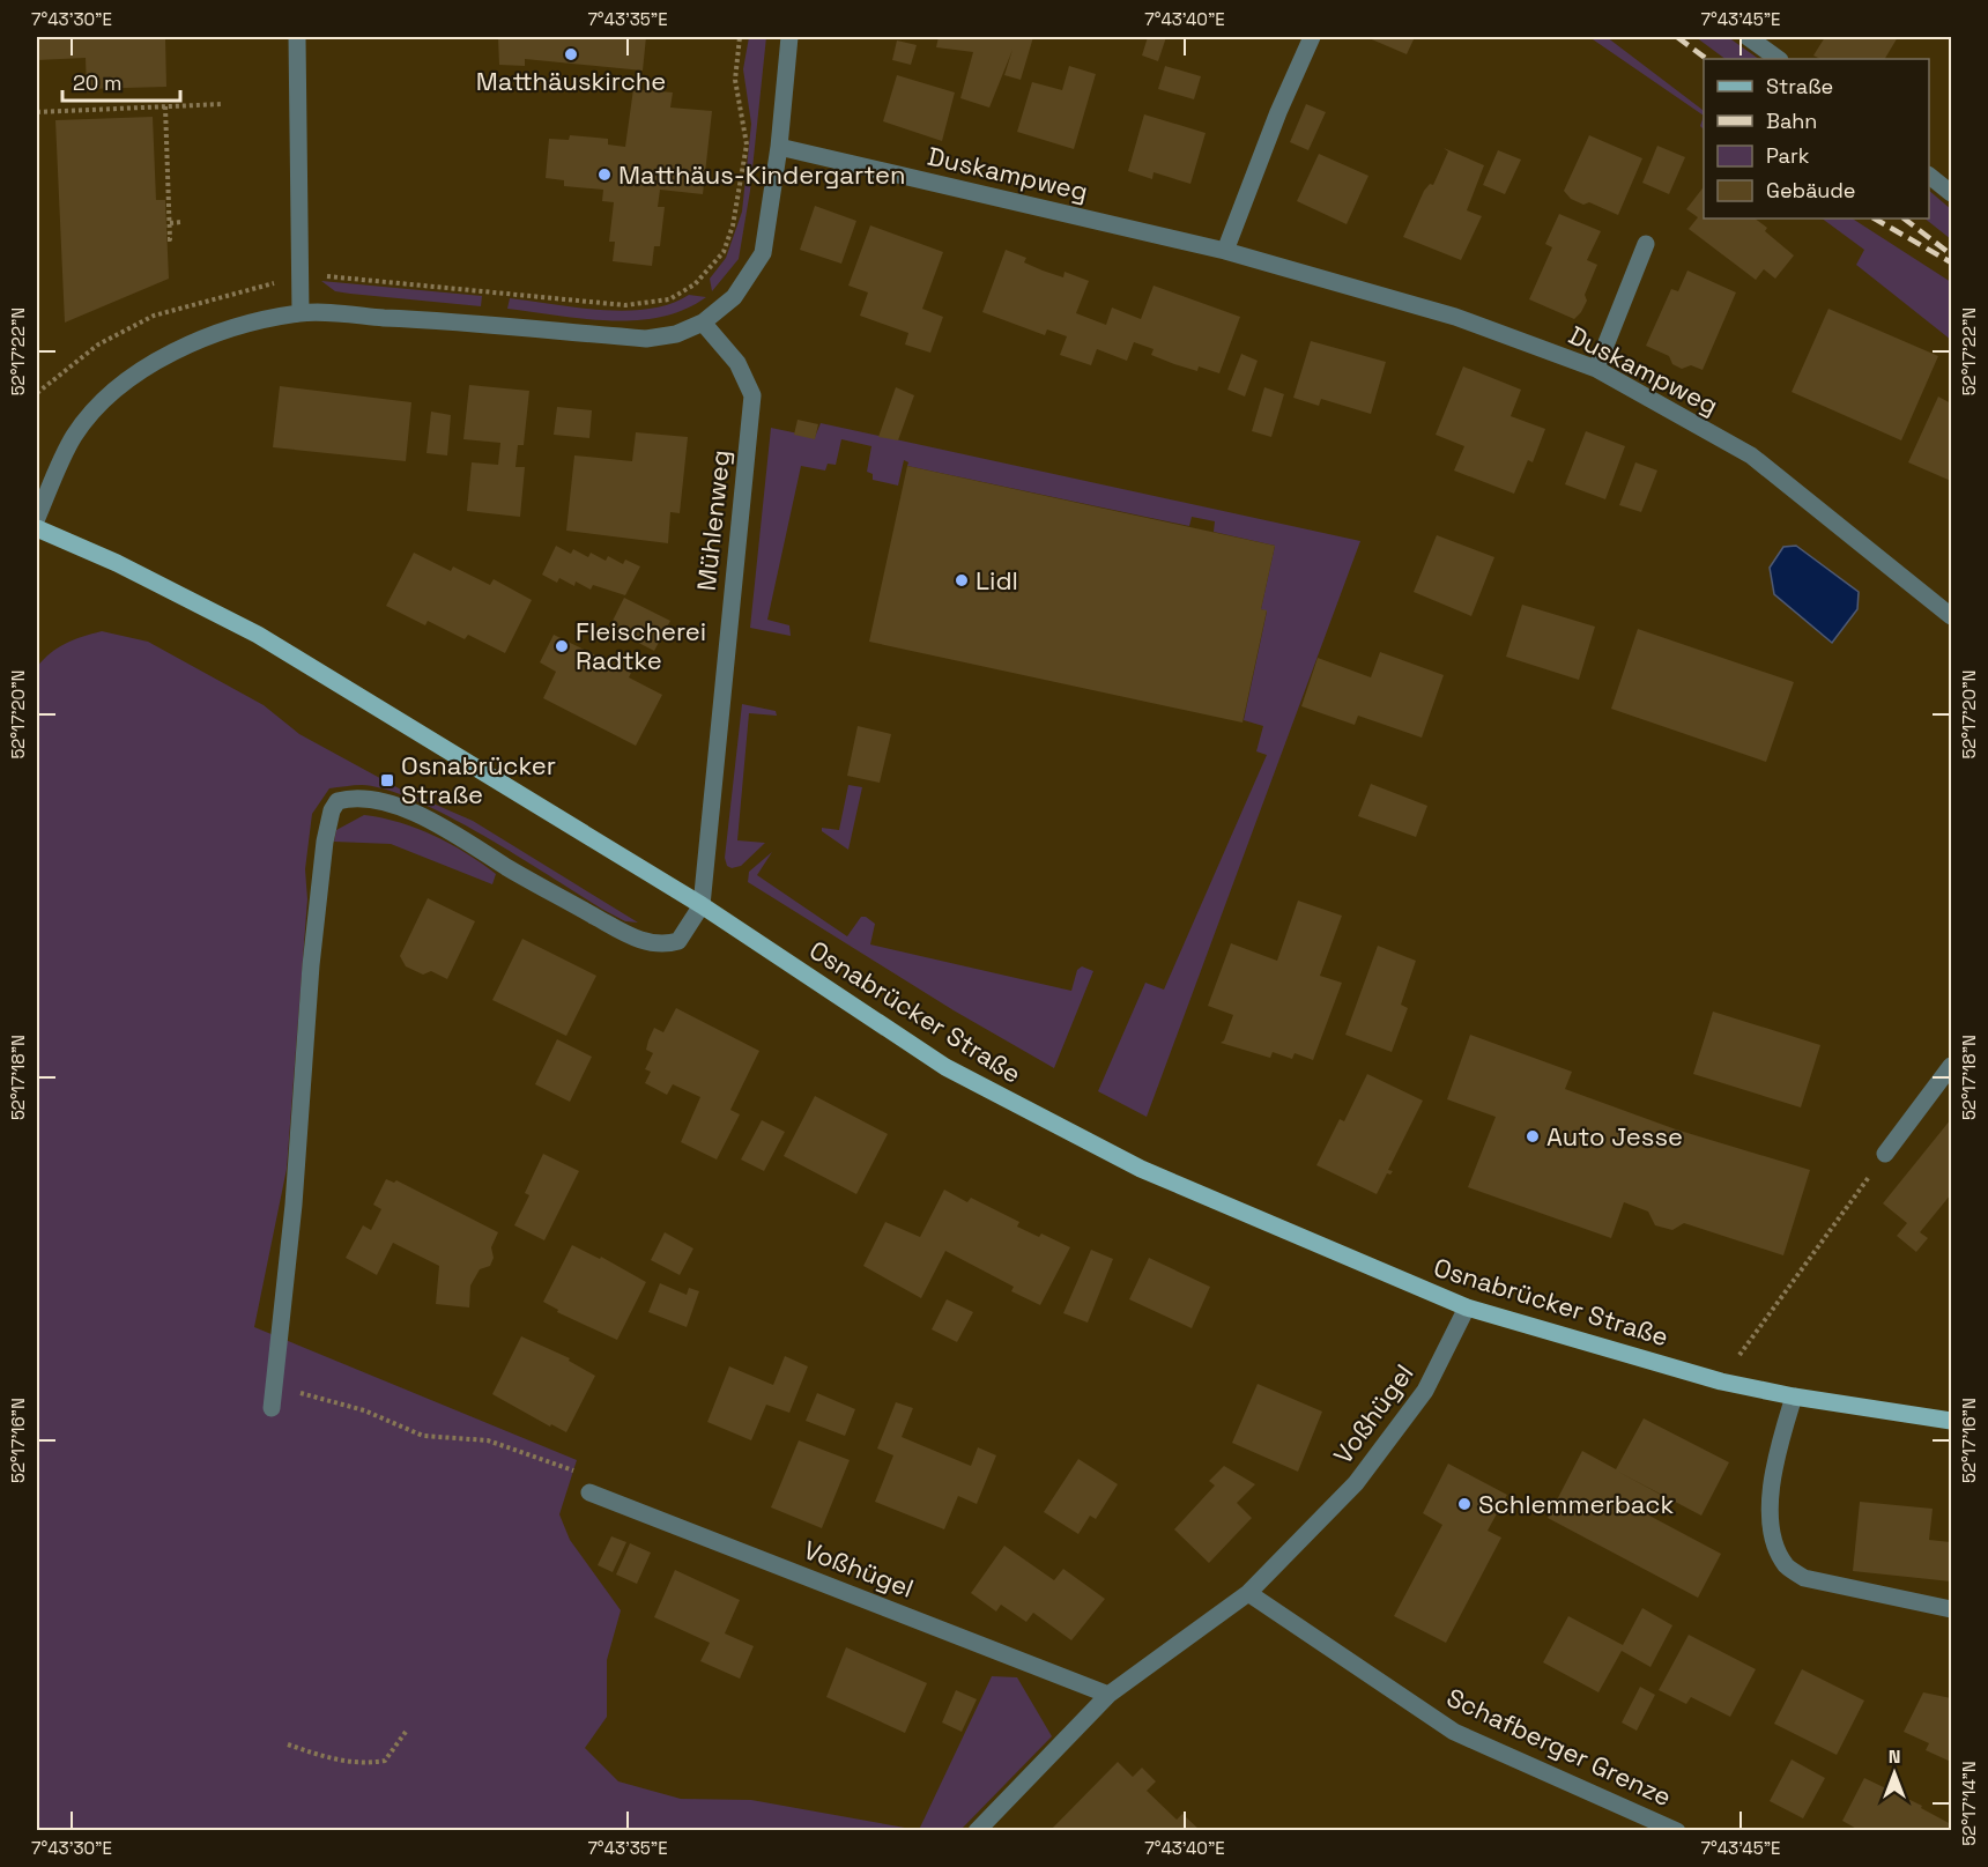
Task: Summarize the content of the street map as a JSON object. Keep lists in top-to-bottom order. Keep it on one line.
{"streets":{"main road":["Osnabrücker Straße"],"street":["Duskampweg","Mühlenweg","Voßhügel","Schafberger Grenze"]},"crossings":[["Mühlenweg","Osnabrücker Straße"],["Osnabrücker Straße","Voßhügel"],["Voßhügel","Schafberger Grenze"]],"places":{"other":["Matthäuskirche","Matthäus-Kindergarten","Lidl","Fleischerei Radtke","Auto Jesse","Schlemmerback"],"transit":["Osnabrücker Straße"]},"legend":["Straße","Bahn","Park","Gebäude"],"scale_bar":"20 m","north":"top","coordinates":["7°43'30\"E","7°43'35\"E","7°43'40\"E","7°43'45\"E","52°17'22\"N","52°17'20\"N","52°17'18\"N","52°17'16\"N","52°17'14\"N"]}
